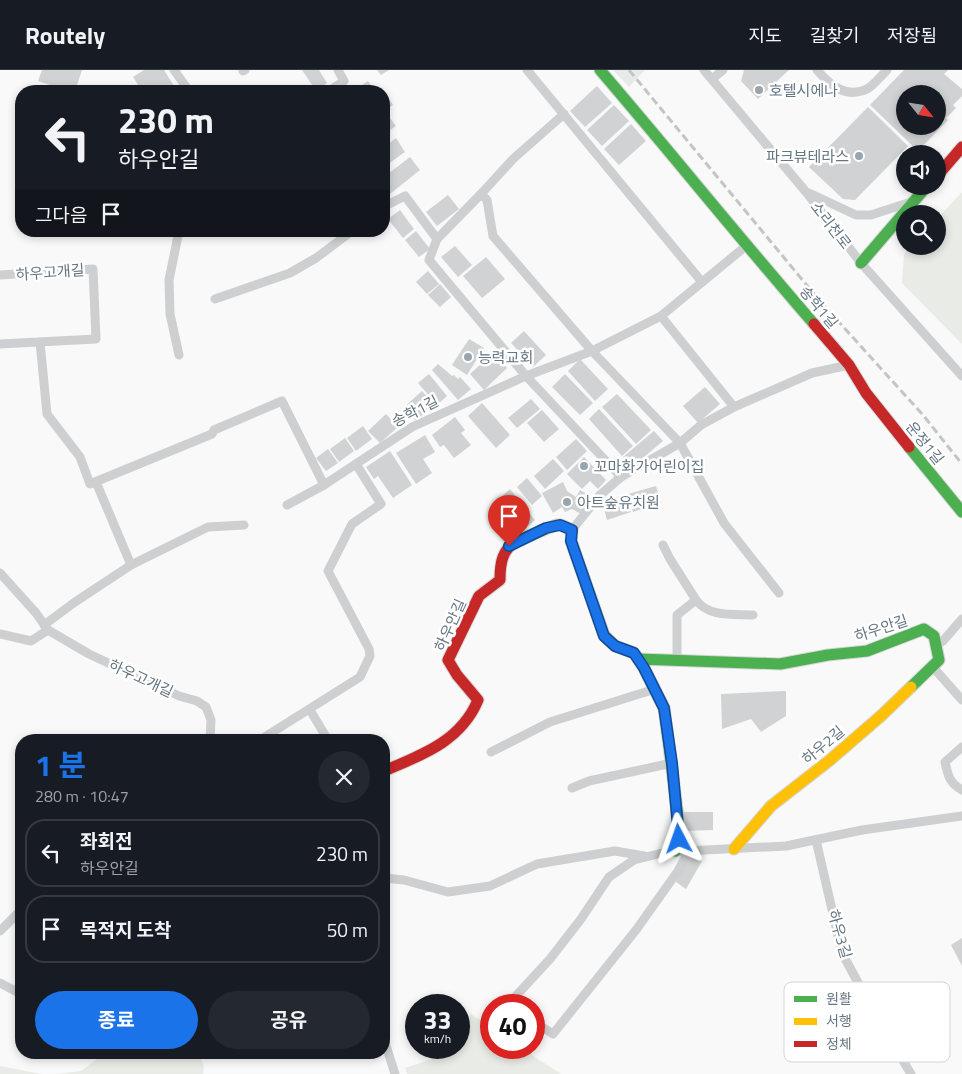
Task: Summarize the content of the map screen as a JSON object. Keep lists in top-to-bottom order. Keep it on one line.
{"streets":{"street":["소리천로","하우고개길","송학1길","운정1길","하우안길","하우2길","하우3길"]},"crossings":[["송학1길","운정1길"]],"places":["호텔시에나","파크뷰테라스","능력교회","꼬마화가어린이집","아트숲유치원"],"legend":["원활","서행","정체"],"north":"bottom right","page":{"header":"Routely","nav":["지도","길찾기","저장됨"],"turn":["230 m","하우안길"],"then":"그다음","heading":["1 분","280 m · 10:47"],"list":[{"name":"좌회전","note":"하우안길","value":"230 m"},{"name":"목적지 도착","value":"50 m"}],"buttons":["종료","공유"],"speed":"33 km/h","limit":"40"}}
